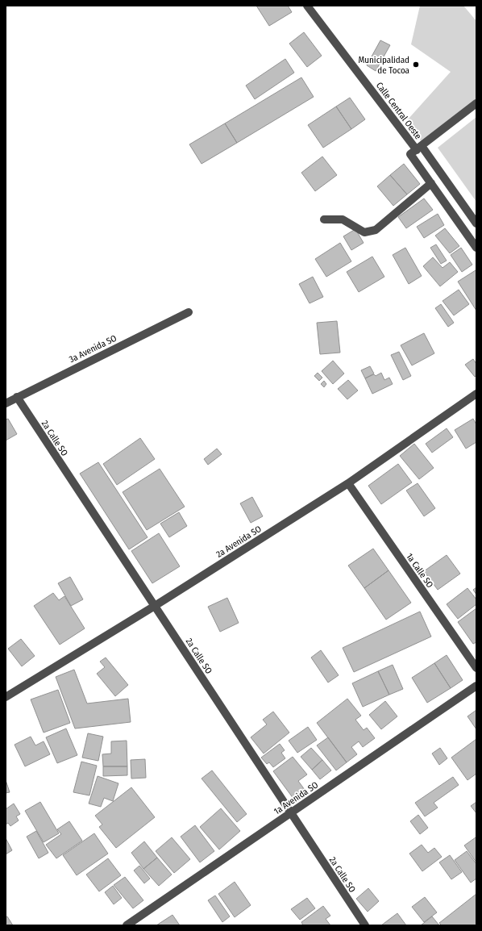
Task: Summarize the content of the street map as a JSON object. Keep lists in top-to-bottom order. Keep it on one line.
{"streets":{"street":["Calle Central Oeste","3a Avenida SO","2a Calle SO","2a Avenida SO","1a Calle SO","1a Avenida SO"]},"crossings":[["3a Avenida SO","2a Calle SO"],["2a Calle SO","2a Avenida SO"],["2a Calle SO","1a Avenida SO"],["2a Avenida SO","1a Calle SO"]],"places":["Municipalidad de Tocoa"]}
